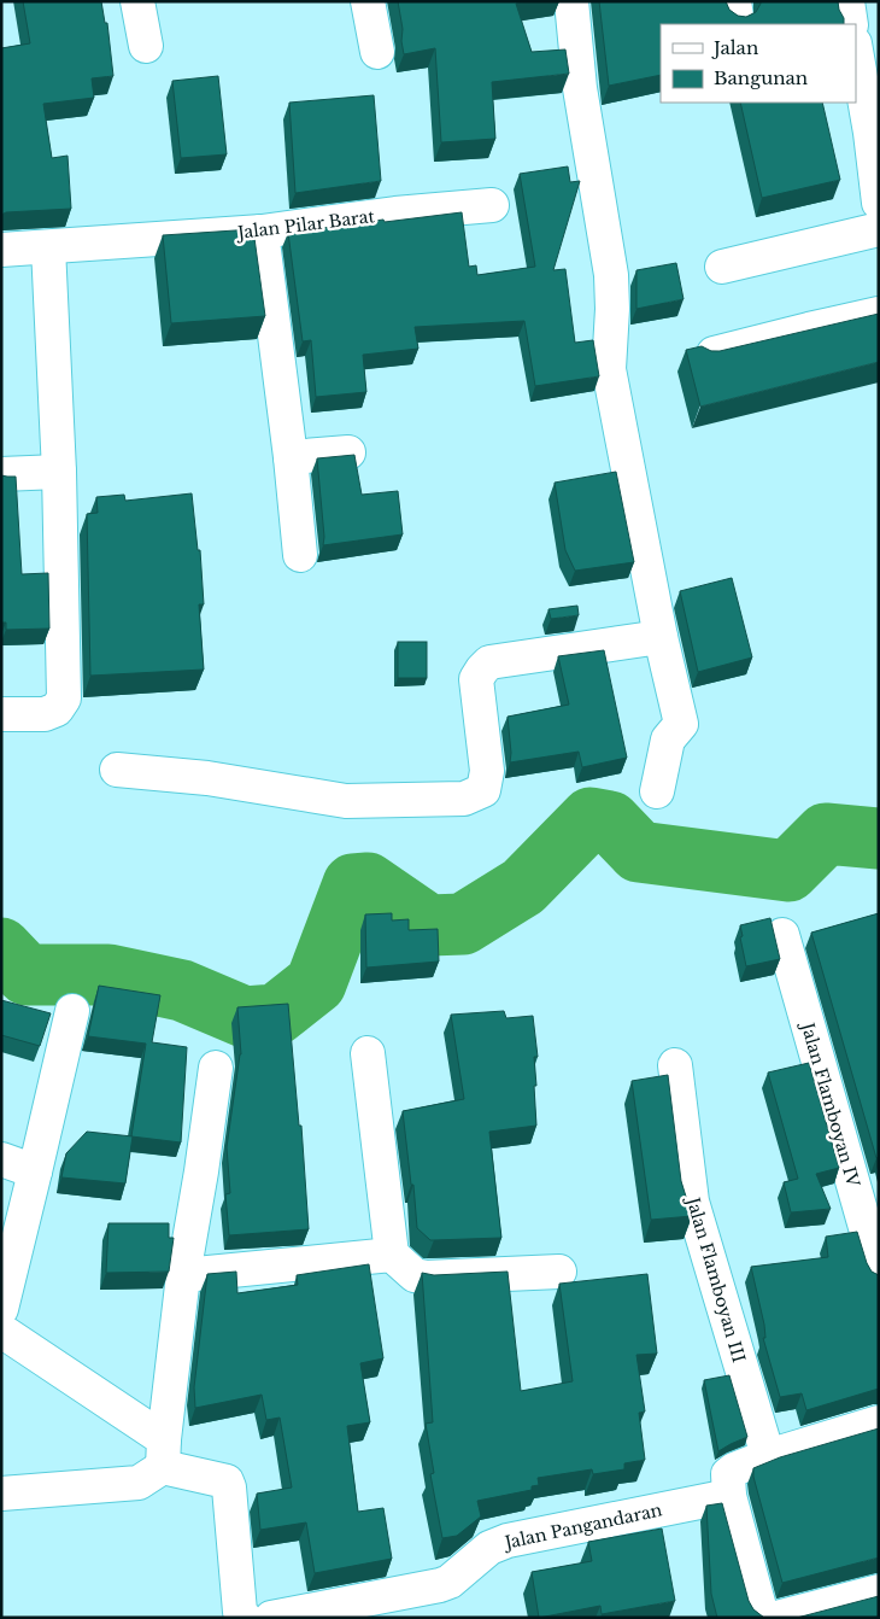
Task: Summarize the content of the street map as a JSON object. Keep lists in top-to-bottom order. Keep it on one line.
{"streets":{"street":["Jalan Pilar Barat","Jalan Flamboyan IV","Jalan Flamboyan III","Jalan Pangandaran"]},"legend":["Jalan","Bangunan"]}
